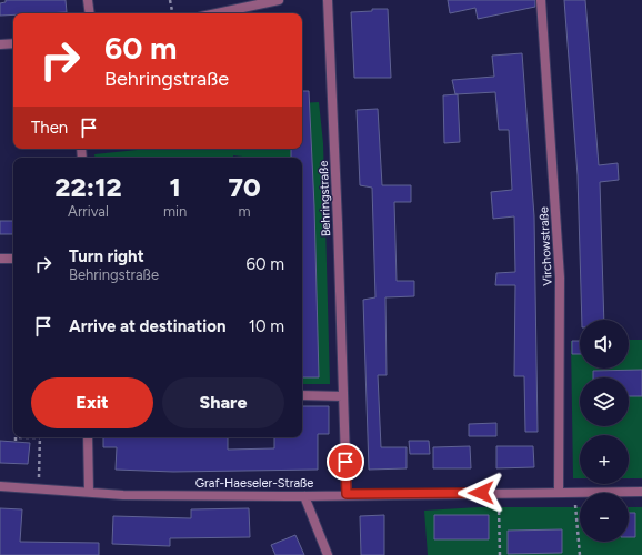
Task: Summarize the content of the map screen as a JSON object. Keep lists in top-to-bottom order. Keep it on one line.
{"streets":{"street":["Behringstraße","Virchowstraße","Graf-Haeseler-Straße"]},"crossings":[["Behringstraße","Graf-Haeseler-Straße"],["Virchowstraße","Graf-Haeseler-Straße"]],"page":{"turn":["60 m","Behringstraße"],"then":"Then","eta":["22:12","Arrival","1","min","70","m"],"list":[{"name":"Turn right","note":"Behringstraße","value":"60 m"},{"name":"Arrive at destination","value":"10 m"}],"map_buttons":["+","−"],"buttons":["Exit","Share"]}}
